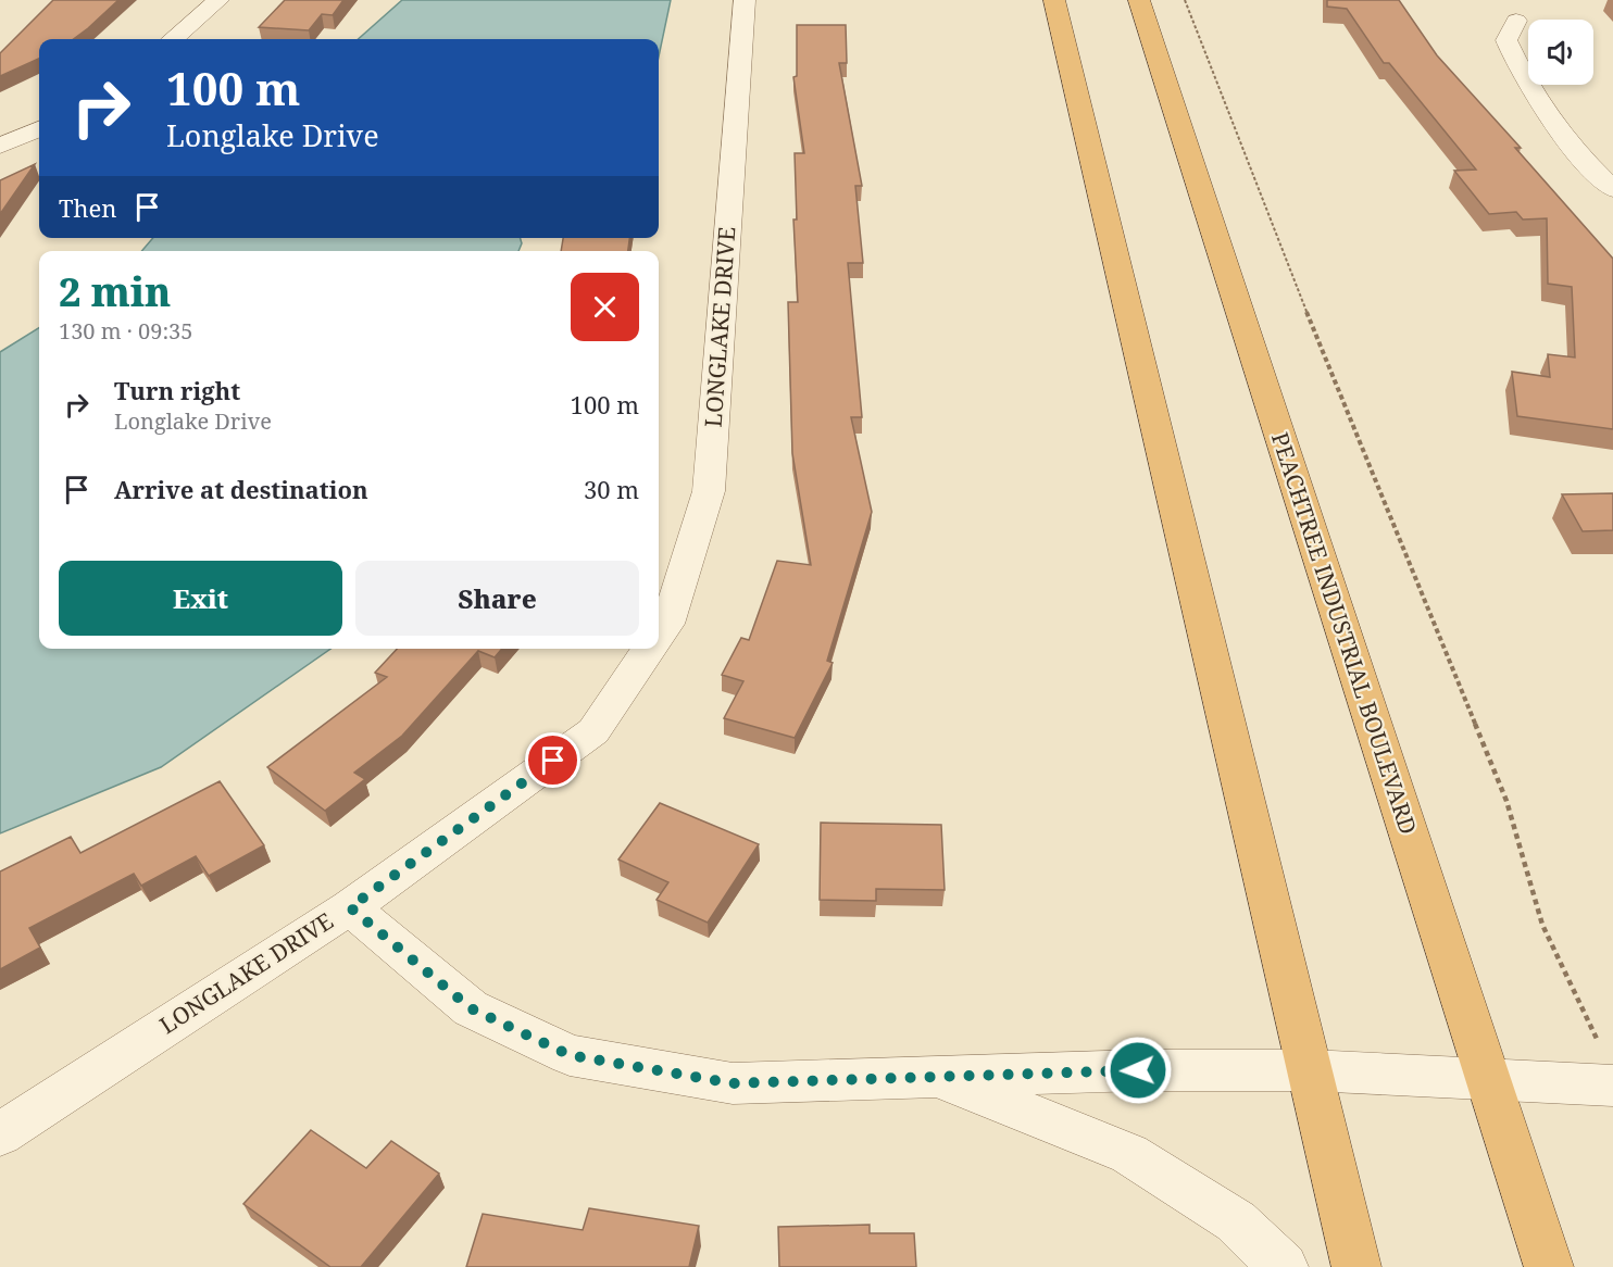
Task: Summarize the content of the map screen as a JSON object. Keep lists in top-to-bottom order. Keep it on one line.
{"streets":{"highway":["PEACHTREE INDUSTRIAL BOULEVARD"],"street":["LONGLAKE DRIVE"]},"page":{"turn":["100 m","Longlake Drive"],"then":"Then","heading":["2 min","130 m · 09:35"],"list":[{"name":"Turn right","note":"Longlake Drive","value":"100 m"},{"name":"Arrive at destination","value":"30 m"}],"buttons":["Exit","Share"]}}
